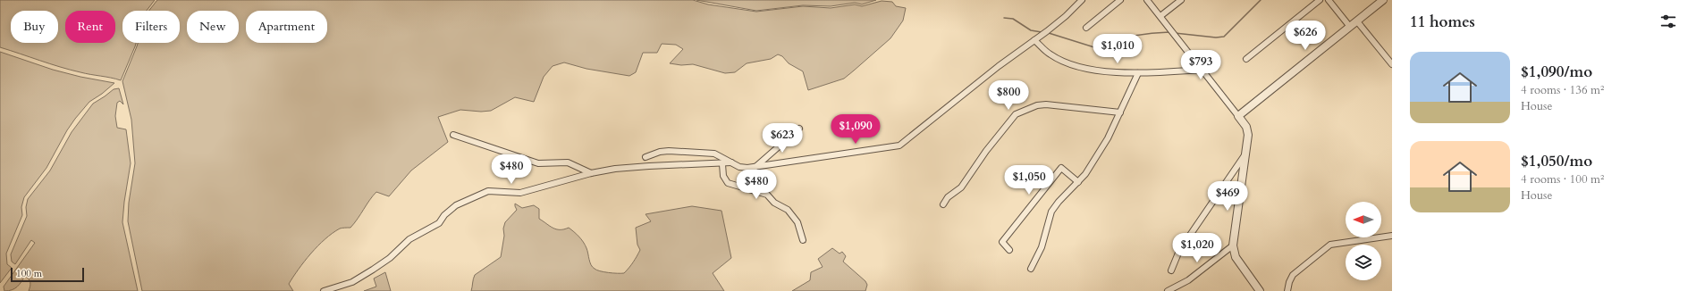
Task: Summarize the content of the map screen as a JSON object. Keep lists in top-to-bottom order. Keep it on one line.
{"scale_bar":"100 m","north":"left","page":{"heading":"11 homes","chip":["Buy","Rent","Filters","New","Apartment"],"price":["$626","$1,010","$793","$800","$1,090","$623","$480","$1,050","$480","$469","$1,020"],"list":[{"name":"$1,090/mo","note":"4 rooms · 136 m² · House"},{"name":"$1,050/mo","note":"4 rooms · 100 m² · House"}],"scale":"100 m"}}
